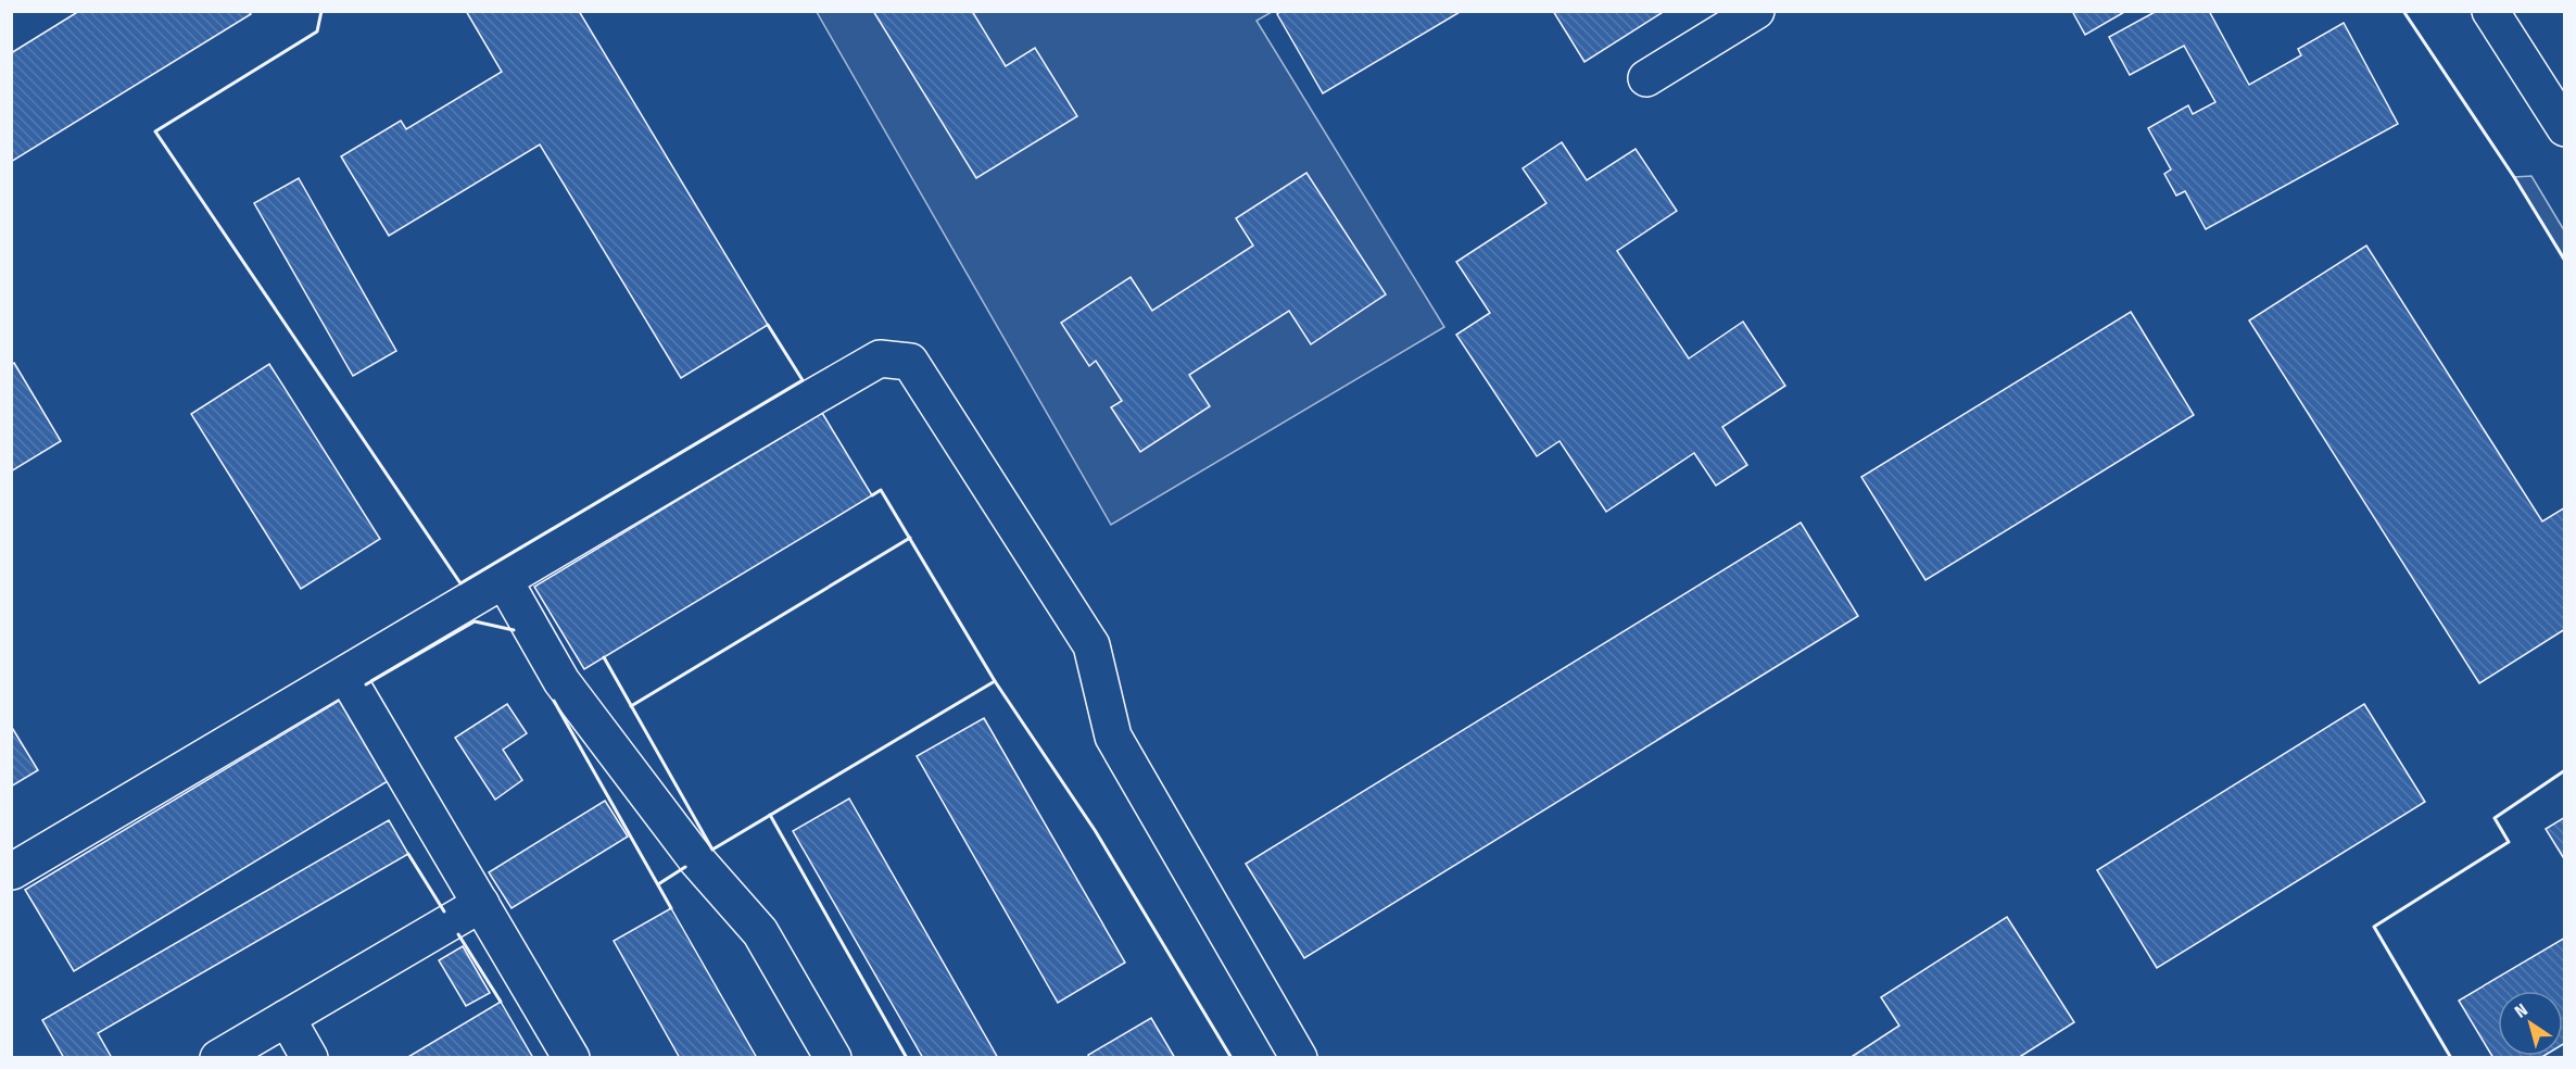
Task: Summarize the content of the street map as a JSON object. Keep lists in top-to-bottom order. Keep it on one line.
{"north":"top left"}
